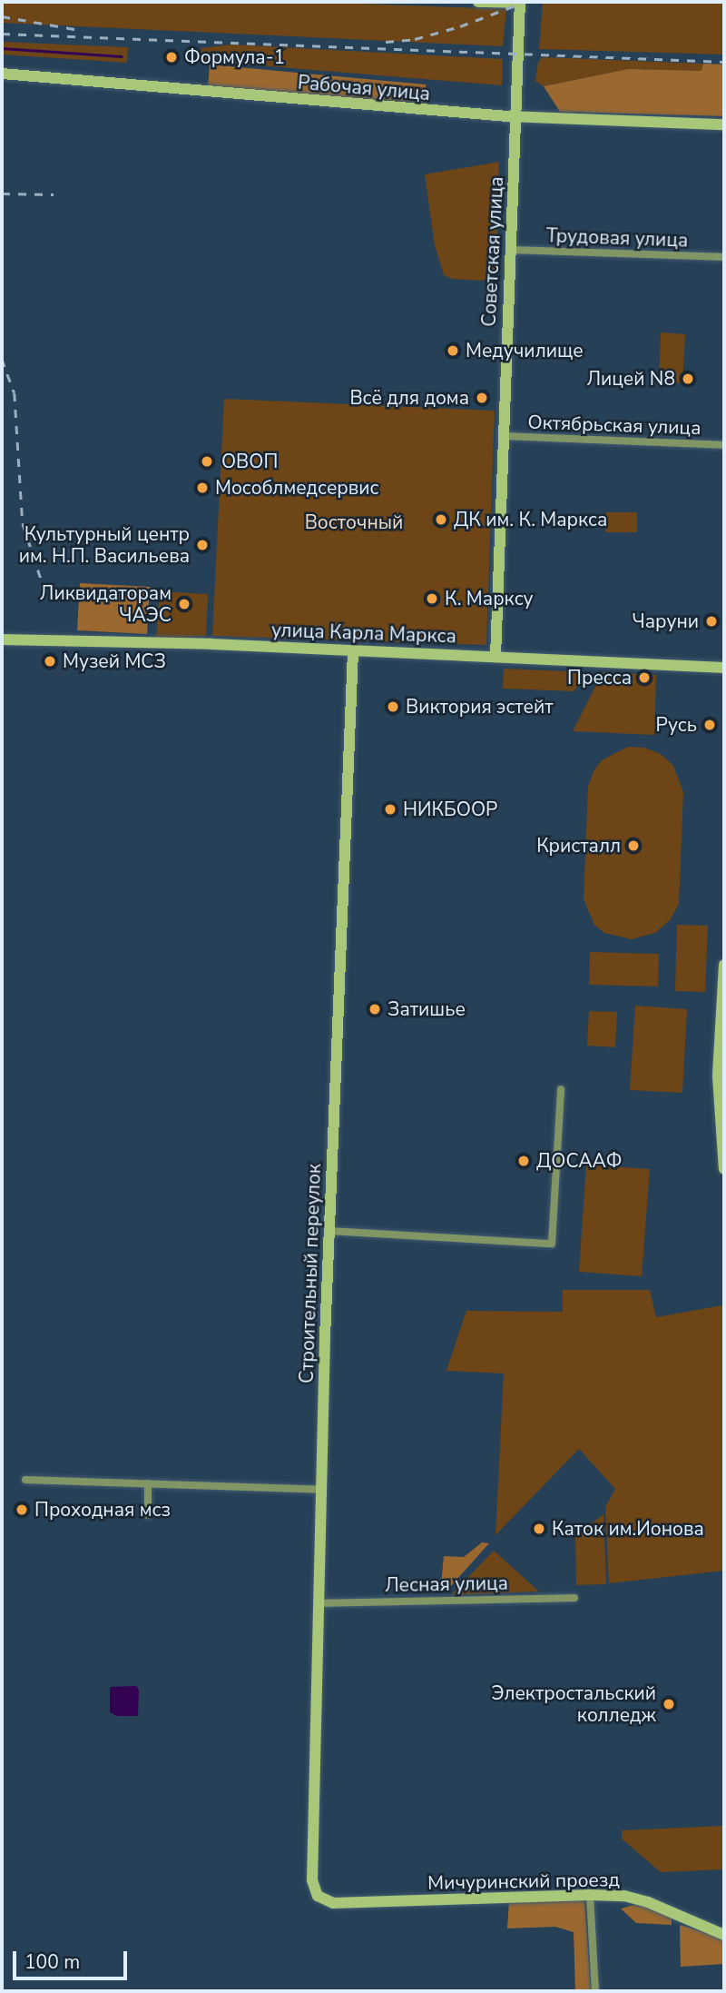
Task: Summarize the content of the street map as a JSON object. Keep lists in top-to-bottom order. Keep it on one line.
{"streets":{"street":["Рабочая улица","Трудовая улица","Советская улица","Октябрьская улица","улица Карла Маркса","Строительный переулок","Лесная улица","Мичуринский проезд"]},"crossings":[["Рабочая улица","Советская улица"],["Трудовая улица","Советская улица"],["Советская улица","Октябрьская улица"],["Советская улица","улица Карла Маркса"],["улица Карла Маркса","Строительный переулок"],["Строительный переулок","Лесная улица"],["Строительный переулок","Мичуринский проезд"]],"parks":["Восточный"],"places":["Формула-1","Медучилище","Лицей N8","Всё для дома","ОВОП","Мособлмедсервис","ДК им. К. Маркса","Культурный центр им. Н.П. Васильева","К. Марксу","Ликвидаторам ЧАЭС","Чаруни","Музей МСЗ","Пресса","Виктория эстейт","Русь","НИКБООР","Кристалл","Затишье","ДОСААФ","Проходная мсз","Каток им.Ионова","Электростальский колледж"],"scale_bar":"100 m"}
